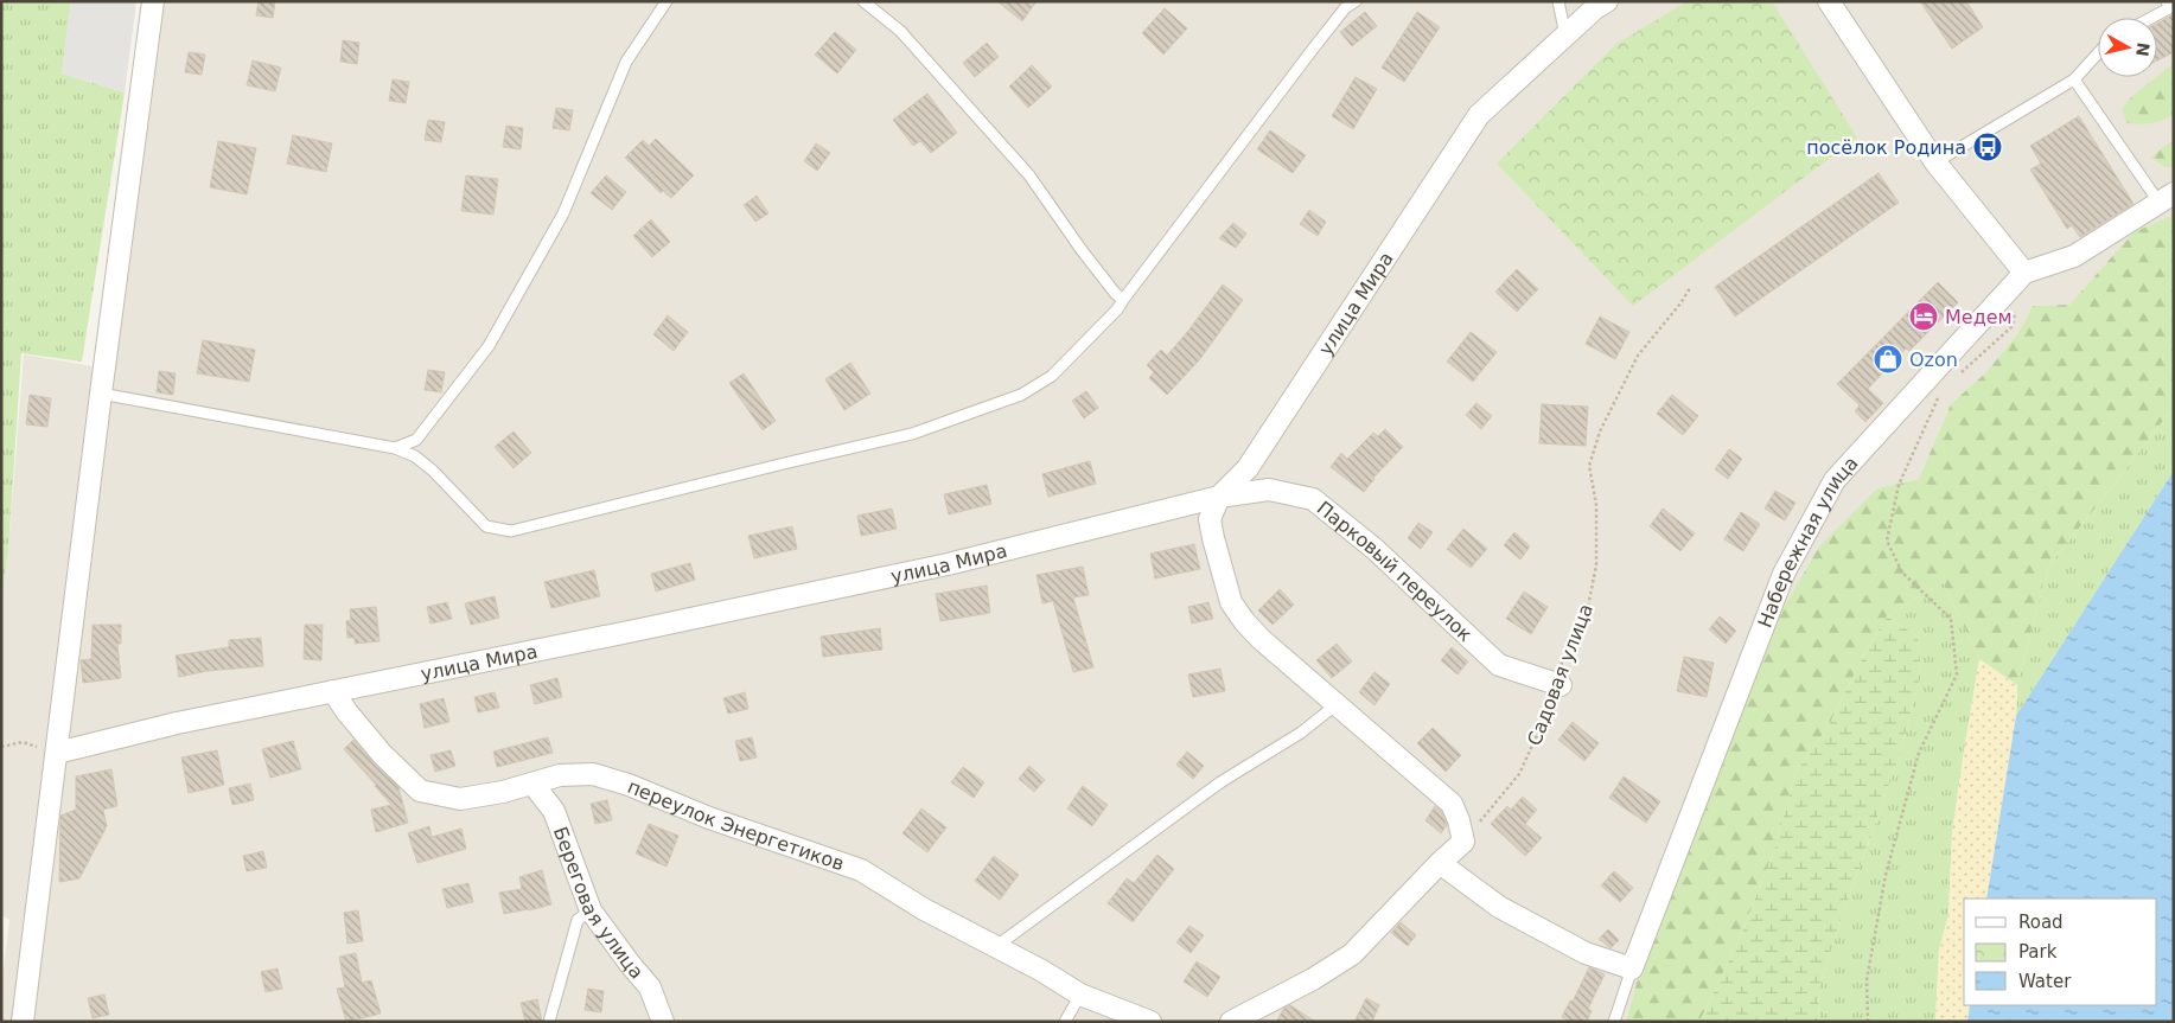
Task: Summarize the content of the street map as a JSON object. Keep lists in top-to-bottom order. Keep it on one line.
{"streets":{"street":["улица Мира","Набережная улица","Парковый переулок","переулок Энергетиков","Береговая улица"],"path":["Садовая улица"]},"crossings":[["улица Мира","Парковый переулок"],["улица Мира","переулок Энергетиков"],["Парковый переулок","Садовая улица"],["переулок Энергетиков","Береговая улица"]],"places":{"bus stop":["посёлок Родина"],"hotel":["Медем"],"shop":["Ozon"]},"legend":["Road","Park","Water"],"north":"right"}
